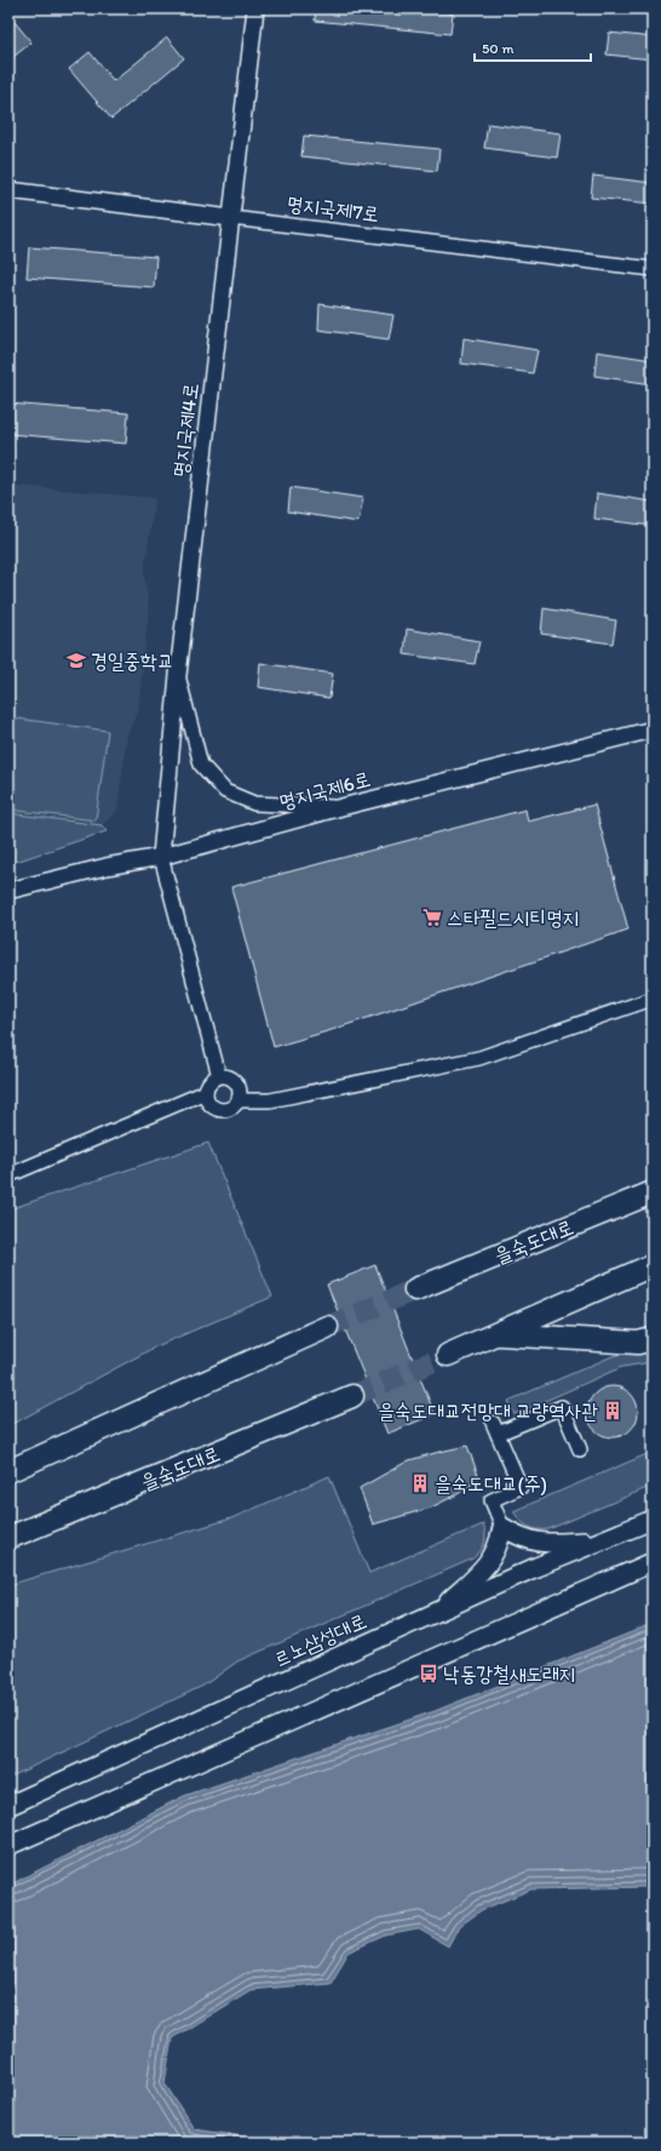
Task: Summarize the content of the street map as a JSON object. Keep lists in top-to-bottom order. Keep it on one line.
{"streets":{"highway":["을숙도대로"],"main road":["르노삼성대로"],"street":["명지국제7로","명지국제4로","명지국제6로"]},"crossings":[["명지국제7로","명지국제4로"],["명지국제4로","명지국제6로"]],"places":{"school or university":["경일중학교"],"supermarket":["스타필드시티명지"],"building":["을숙도대교전망대 교량역사관","을숙도대교(주)"],"bus stop":["낙동강철새도래지"]},"scale_bar":"50 m"}
